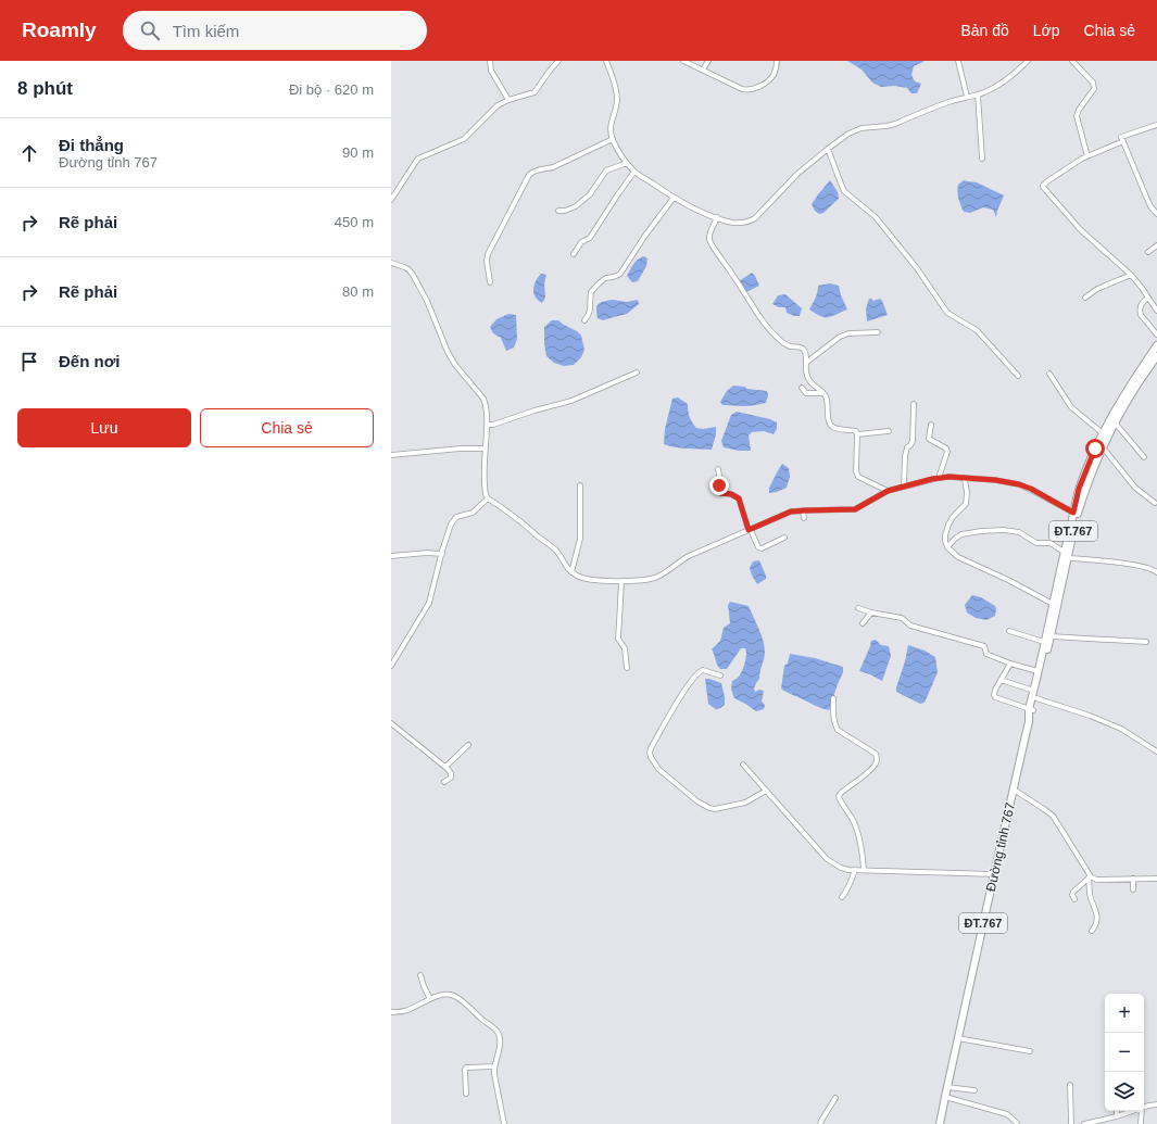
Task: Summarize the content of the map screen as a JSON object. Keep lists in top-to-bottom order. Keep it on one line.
{"streets":{"main road":["ĐT.767","Đường tỉnh 767"]},"page":{"header":"Roamly","search":"Tìm kiếm","nav":["Bản đồ","Lớp","Chia sẻ"],"heading":["8 phút","Đi bộ · 620 m"],"list":[["Đi thẳng","Đường tỉnh 767","90 m"],["Rẽ phải","450 m"],["Rẽ phải","80 m"],"Đến nơi"],"buttons":["Lưu","Chia sẻ"],"map_buttons":["+","−"]}}
